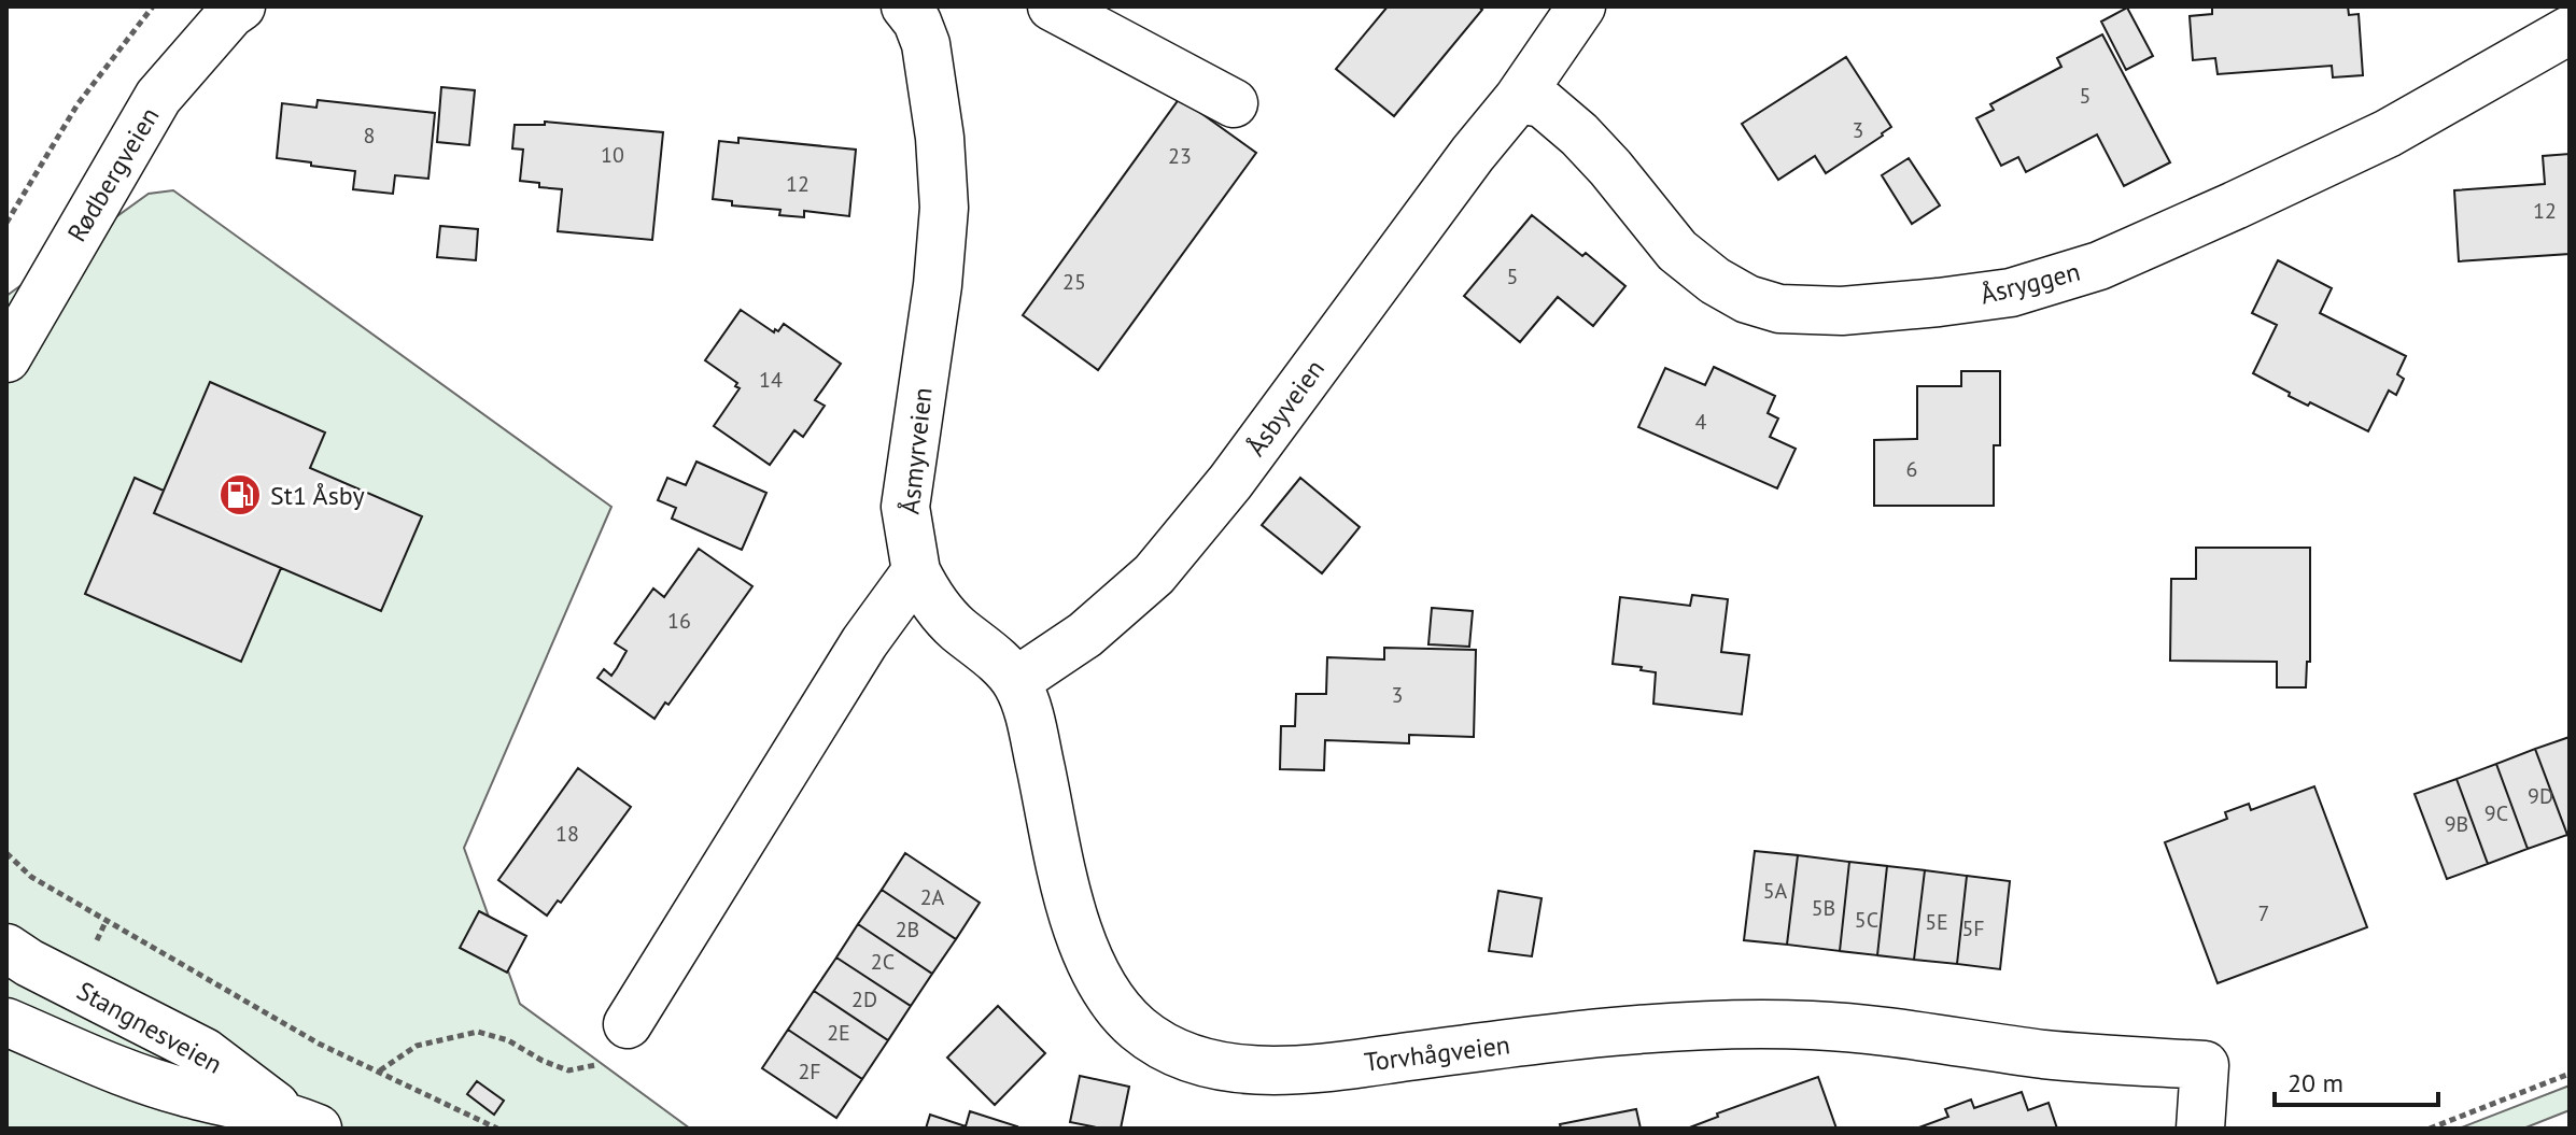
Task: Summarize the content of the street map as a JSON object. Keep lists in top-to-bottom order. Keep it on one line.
{"streets":{"street":["Rødbergveien","Åsryggen","Åsbyveien","Åsmyrveien","Stangnesveien","Torvhågveien"]},"crossings":[["Åsryggen","Åsbyveien"],["Åsbyveien","Torvhågveien"],["Åsmyrveien","Torvhågveien"]],"places":{"fuel station":["St1 Åsby"]},"house_numbers":["5","3","8","10","23","12","12","5","25","14","4","6","16","3","9D","9C","9B","18","5A","2A","5B","7","5C","5E","5F","2B","2C","2D","2E","2F"],"scale_bar":"20 m"}
